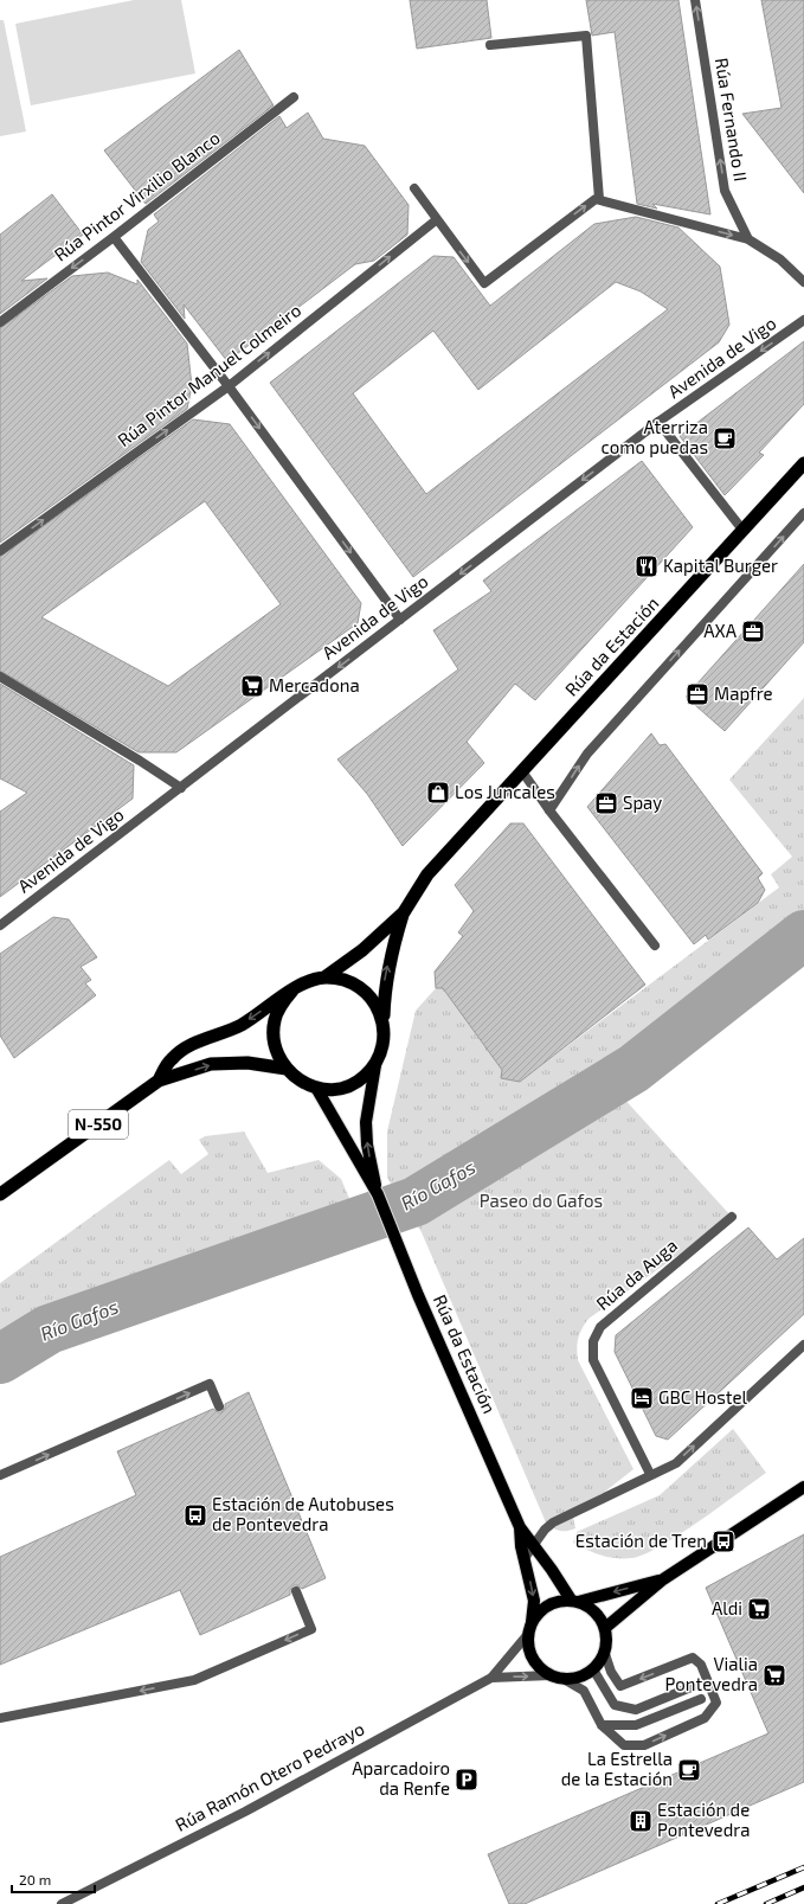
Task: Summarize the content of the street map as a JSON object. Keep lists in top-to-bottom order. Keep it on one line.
{"streets":{"highway":["Rúa da Estación","N-550"],"street":["Rúa Fernando II","Rúa Pintor Virxilio Blanco","Avenida de Vigo","Rúa Pintor Manuel Colmeiro","Rúa da Auga","Rúa Ramón Otero Pedrayo"]},"crossings":[["Avenida de Vigo","Rúa da Estación"],["Rúa da Estación","N-550"],["Rúa da Estación","Rúa Ramón Otero Pedrayo"]],"one_way":["Rúa Fernando II","Rúa Pintor Virxilio Blanco","Avenida de Vigo","Rúa Pintor Manuel Colmeiro"],"water":["Río Gafos"],"parks":["Paseo do Gafos"],"places":{"cafe":["Aterriza como puedas","La Estrella de la Estación"],"restaurant":["Kapital Burger"],"office":["AXA","Mapfre","Spay"],"supermarket":["Mercadona","Aldi","Vialia Pontevedra"],"shop":["Los Juncales"],"hotel":["GBC Hostel"],"bus stop":["Estación de Autobuses de Pontevedra","Estación de Tren"],"parking":["Aparcadoiro da Renfe"],"building":["Estación de Pontevedra"]},"scale_bar":"20 m"}
